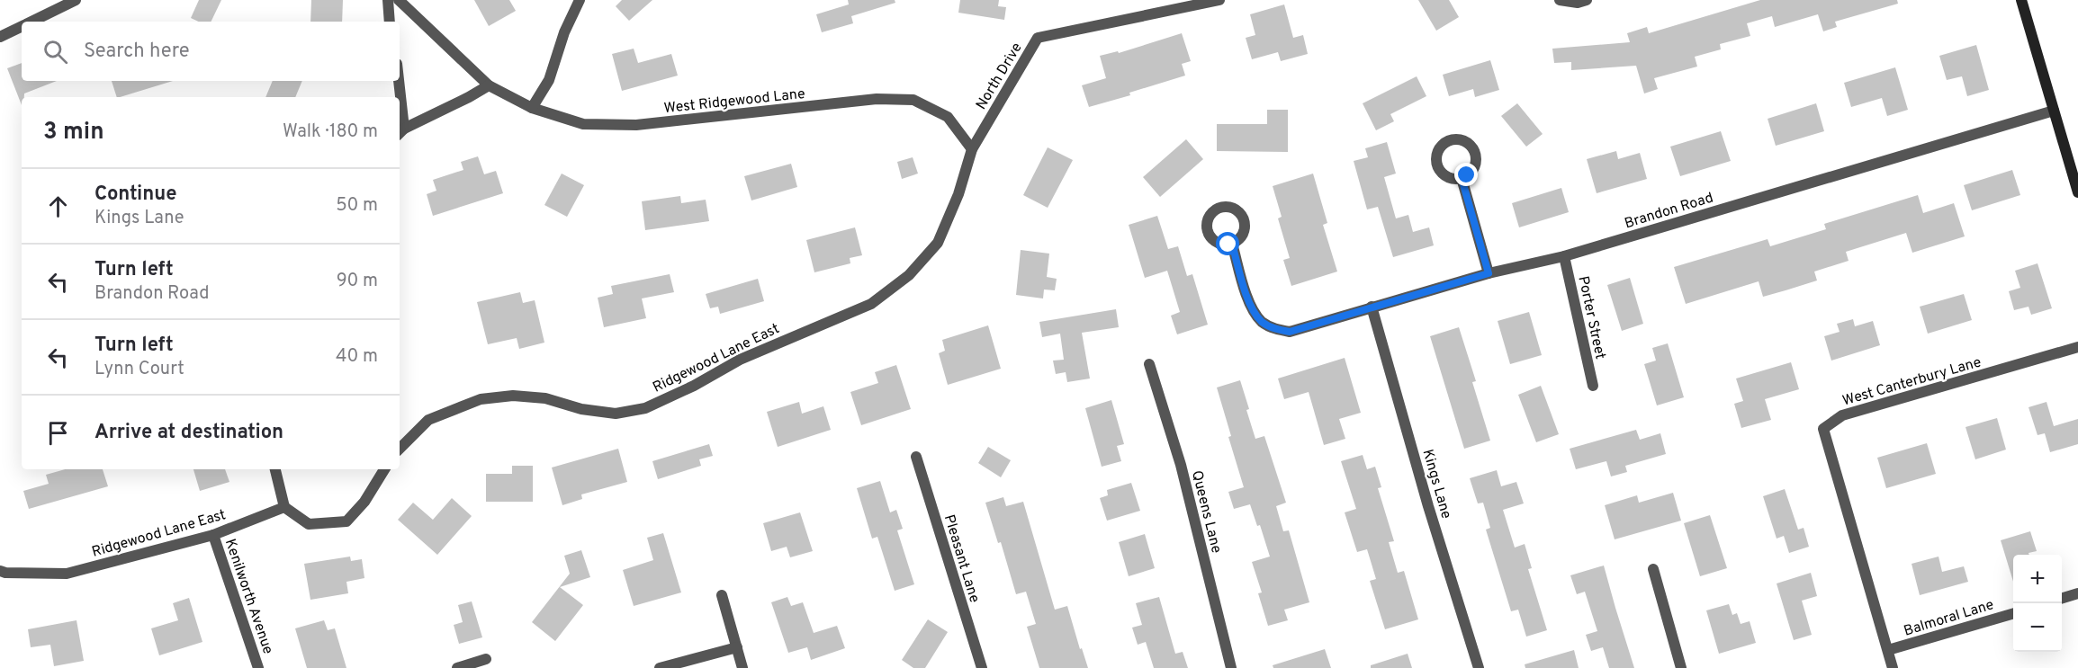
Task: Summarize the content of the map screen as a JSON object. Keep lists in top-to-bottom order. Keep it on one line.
{"streets":{"street":["North Drive","West Ridgewood Lane","Brandon Road","Porter Street","Ridgewood Lane East","West Canterbury Lane","Kings Lane","Queens Lane","Pleasant Lane","Kenilworth Avenue","Balmoral Lane"]},"crossings":[["North Drive","West Ridgewood Lane"],["North Drive","Ridgewood Lane East"],["West Ridgewood Lane","Ridgewood Lane East"],["Brandon Road","Porter Street"],["Brandon Road","Kings Lane"],["Ridgewood Lane East","Kenilworth Avenue"],["West Canterbury Lane","Balmoral Lane"]],"page":{"search":"Search here","heading":["3 min","Walk · 180 m"],"list":[["Continue","Kings Lane","50 m"],["Turn left","Brandon Road","90 m"],["Turn left","Lynn Court","40 m"],"Arrive at destination"],"map_buttons":["+","−"]}}
